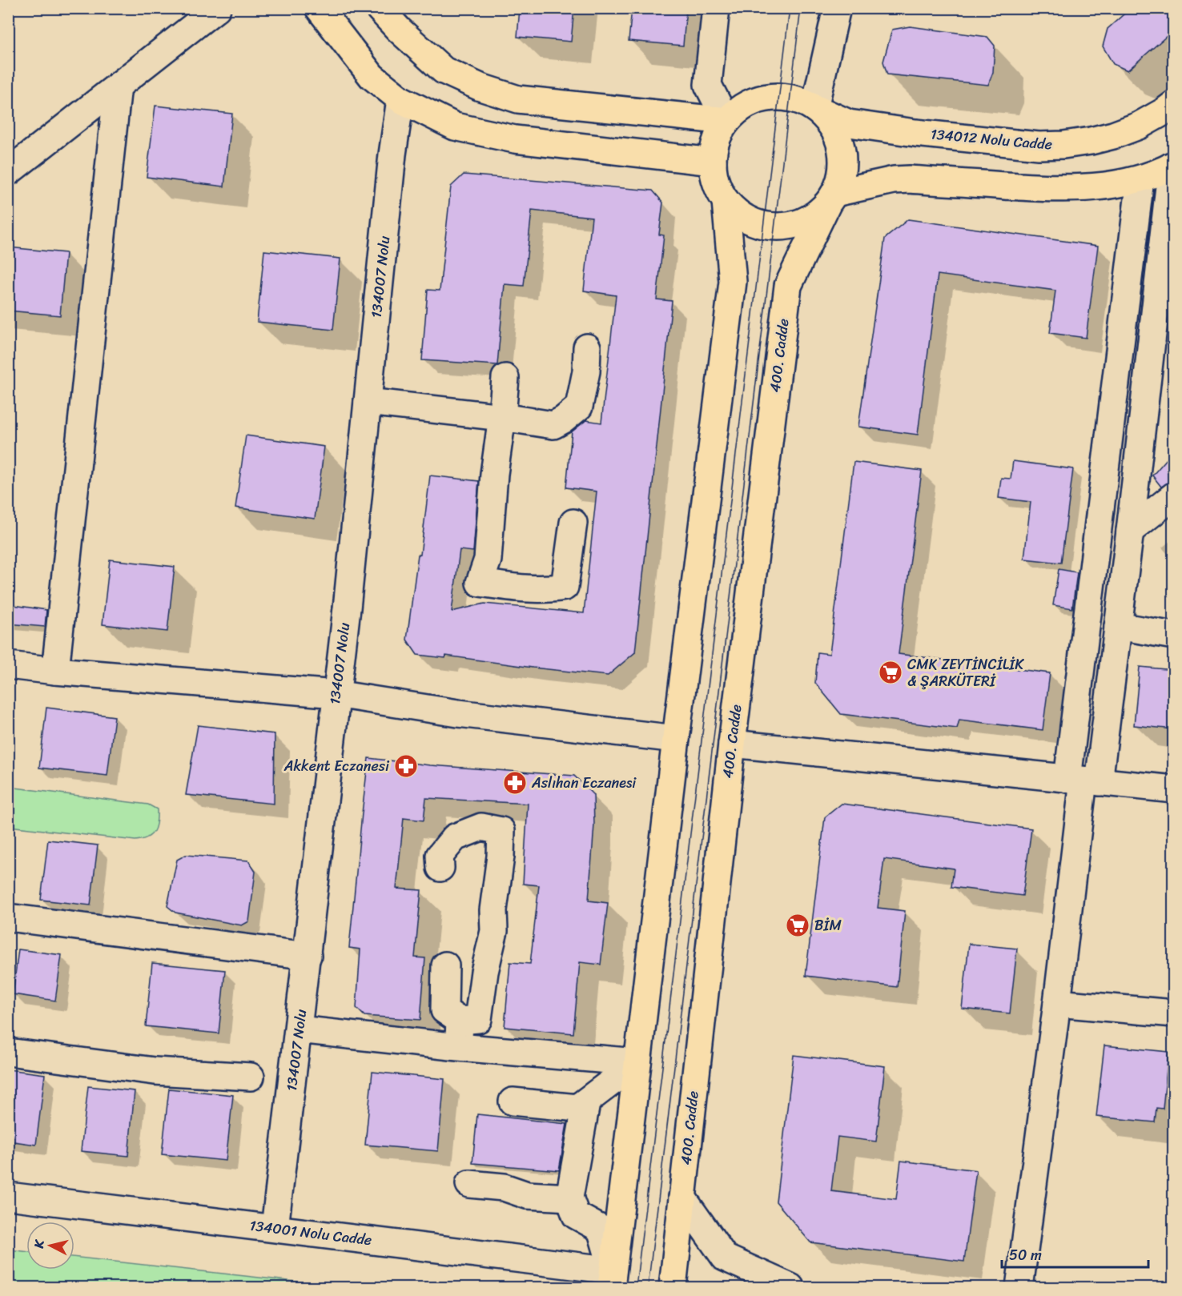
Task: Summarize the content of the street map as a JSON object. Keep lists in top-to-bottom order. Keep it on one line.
{"streets":{"main road":["134012 Nolu Cadde","400. Cadde"],"street":["134007 Nolu","134001 Nolu Cadde"]},"crossings":[["134012 Nolu Cadde","400. Cadde"],["134007 Nolu","134001 Nolu Cadde"]],"places":{"supermarket":["CMK ZEYTİNCİLİK & ŞARKÜTERİ","BİM"],"pharmacy":["Akkent Eczanesi","Aslıhan Eczanesi"]},"scale_bar":"50 m","north":"left"}
